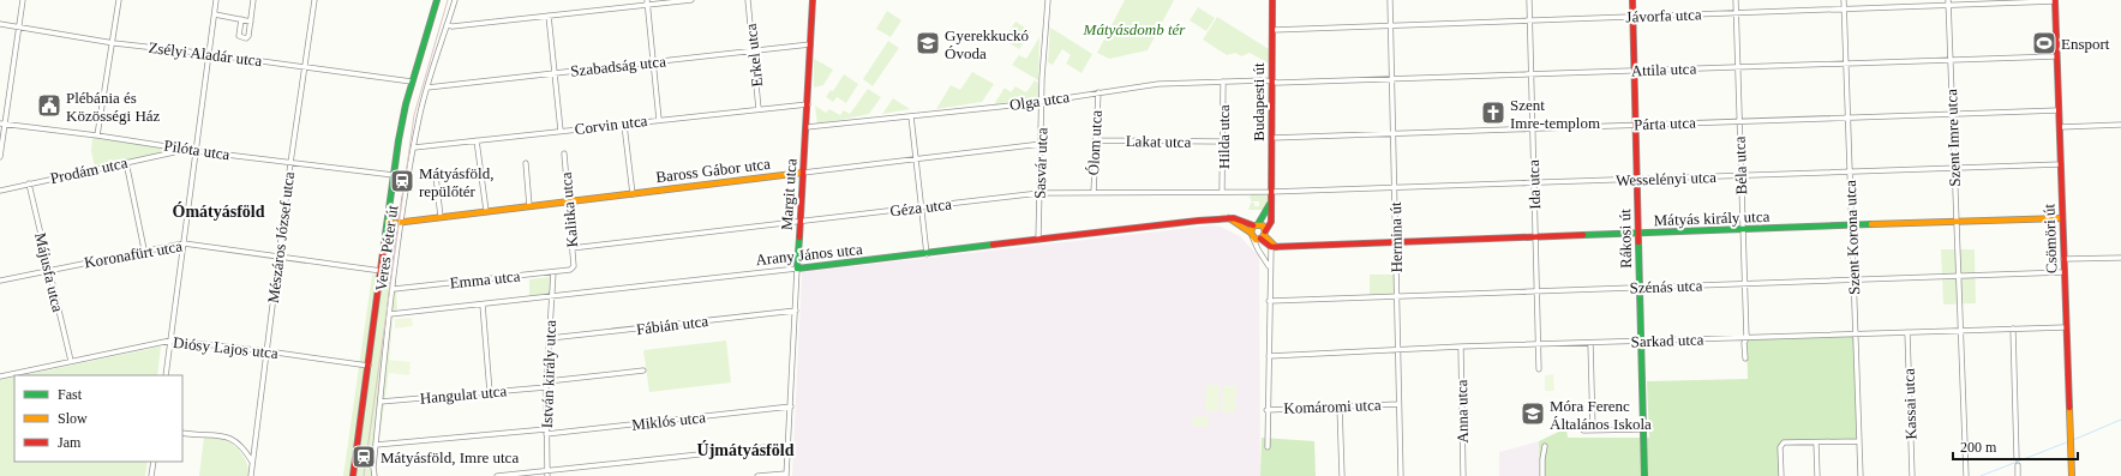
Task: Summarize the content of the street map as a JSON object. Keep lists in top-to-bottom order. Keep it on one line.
{"streets":{"street":["Jávorfa utca","Zsélyi Aladár utca","Erkel utca","Szabadság utca","Attila utca","Olga utca","Budapesti út","Párta utca","Corvin utca","Hilda utca","Szent Imre utca","Lakat utca","Ólom utca","Pilóta utca","Sasvár utca","Béla utca","Prodám utca","Baross Gábor utca","Wesselényi utca","Ida utca","Margit utca","Géza utca","Kalitka utca","Mátyás király utca","Mészáros József utca","Hermina út","Szent Korona utca","Rákosi út","Csömöri út","Veres Péter út","Koronafürt utca","Arany János utca","Májusfa utca","Emma utca","Szénás utca","Fábián utca","Sarkad utca","Diósy Lajos utca","István király utca","Hangulat utca","Kassai utca","Komáromi utca","Anna utca","Miklós utca"]},"crossings":[["Jávorfa utca","Budapesti út"],["Jávorfa utca","Szent Imre utca"],["Jávorfa utca","Béla utca"],["Jávorfa utca","Ida utca"],["Jávorfa utca","Hermina út"],["Jávorfa utca","Szent Korona utca"],["Jávorfa utca","Rákosi út"],["Jávorfa utca","Csömöri út"],["Zsélyi Aladár utca","Mészáros József utca"],["Zsélyi Aladár utca","Veres Péter út"],["Erkel utca","Szabadság utca"],["Erkel utca","Corvin utca"],["Szabadság utca","Margit utca"],["Szabadság utca","Veres Péter út"],["Attila utca","Olga utca"],["Attila utca","Budapesti út"],["Attila utca","Szent Imre utca"],["Attila utca","Béla utca"],["Attila utca","Ida utca"],["Attila utca","Hermina út"],["Attila utca","Szent Korona utca"],["Attila utca","Rákosi út"],["Attila utca","Csömöri út"],["Olga utca","Budapesti út"],["Olga utca","Hilda utca"],["Olga utca","Ólom utca"],["Olga utca","Sasvár utca"],["Olga utca","Margit utca"],["Budapesti út","Párta utca"],["Budapesti út","Wesselényi utca"],["Budapesti út","Géza utca"],["Budapesti út","Arany János utca"],["Párta utca","Szent Imre utca"],["Párta utca","Béla utca"],["Párta utca","Ida utca"],["Párta utca","Hermina út"],["Párta utca","Szent Korona utca"],["Párta utca","Rákosi út"],["Párta utca","Csömöri út"],["Corvin utca","Margit utca"],["Corvin utca","Veres Péter út"],["Hilda utca","Lakat utca"],["Hilda utca","Géza utca"],["Szent Imre utca","Wesselényi utca"],["Szent Imre utca","Mátyás király utca"],["Szent Imre utca","Szénás utca"],["Szent Imre utca","Sarkad utca"],["Lakat utca","Ólom utca"],["Ólom utca","Géza utca"],["Pilóta utca","Prodám utca"],["Pilóta utca","Mészáros József utca"],["Pilóta utca","Veres Péter út"],["Sasvár utca","Baross Gábor utca"],["Sasvár utca","Géza utca"],["Sasvár utca","Arany János utca"],["Béla utca","Wesselényi utca"],["Béla utca","Mátyás király utca"],["Béla utca","Szénás utca"],["Béla utca","Sarkad utca"],["Prodám utca","Májusfa utca"],["Baross Gábor utca","Margit utca"],["Baross Gábor utca","Kalitka utca"],["Baross Gábor utca","Veres Péter út"],["Wesselényi utca","Ida utca"],["Wesselényi utca","Géza utca"],["Wesselényi utca","Hermina út"],["Wesselényi utca","Szent Korona utca"],["Wesselényi utca","Rákosi út"],["Wesselényi utca","Csömöri út"],["Ida utca","Mátyás király utca"],["Ida utca","Szénás utca"],["Ida utca","Sarkad utca"],["Margit utca","Géza utca"],["Margit utca","Arany János utca"],["Margit utca","Fábián utca"],["Margit utca","Miklós utca"],["Géza utca","Kalitka utca"],["Kalitka utca","Emma utca"],["Mátyás király utca","Hermina út"],["Mátyás király utca","Szent Korona utca"],["Mátyás király utca","Rákosi út"],["Mátyás király utca","Csömöri út"],["Mészáros József utca","Koronafürt utca"],["Mészáros József utca","Diósy Lajos utca"],["Hermina út","Szénás utca"],["Hermina út","Sarkad utca"],["Hermina út","Komáromi utca"],["Szent Korona utca","Szénás utca"],["Szent Korona utca","Sarkad utca"],["Rákosi út","Szénás utca"],["Rákosi út","Sarkad utca"],["Csömöri út","Szénás utca"],["Csömöri út","Sarkad utca"],["Veres Péter út","Koronafürt utca"],["Veres Péter út","Arany János utca"],["Veres Péter út","Emma utca"],["Veres Péter út","Diósy Lajos utca"],["Veres Péter út","Hangulat utca"],["Veres Péter út","Miklós utca"],["Koronafürt utca","Májusfa utca"],["Arany János utca","István király utca"],["Májusfa utca","Diósy Lajos utca"],["Emma utca","István király utca"],["Fábián utca","István király utca"],["Sarkad utca","Kassai utca"],["Sarkad utca","Anna utca"],["István király utca","Hangulat utca"],["István király utca","Miklós utca"]],"districts":["Ómátyásföld","Újmátyásföld"],"parks":["Mátyásdomb tér"],"places":{"school or university":["Gyerekkuckó Óvoda","Móra Ferenc Általános Iskola"],"sports":["Ensport"],"public building":["Plébánia és Közösségi Ház"],"church":["Szent Imre-templom"],"station":["Mátyásföld, repülőtér","Mátyásföld, Imre utca"]},"legend":["Fast","Slow","Jam"],"scale_bar":"200 m"}
